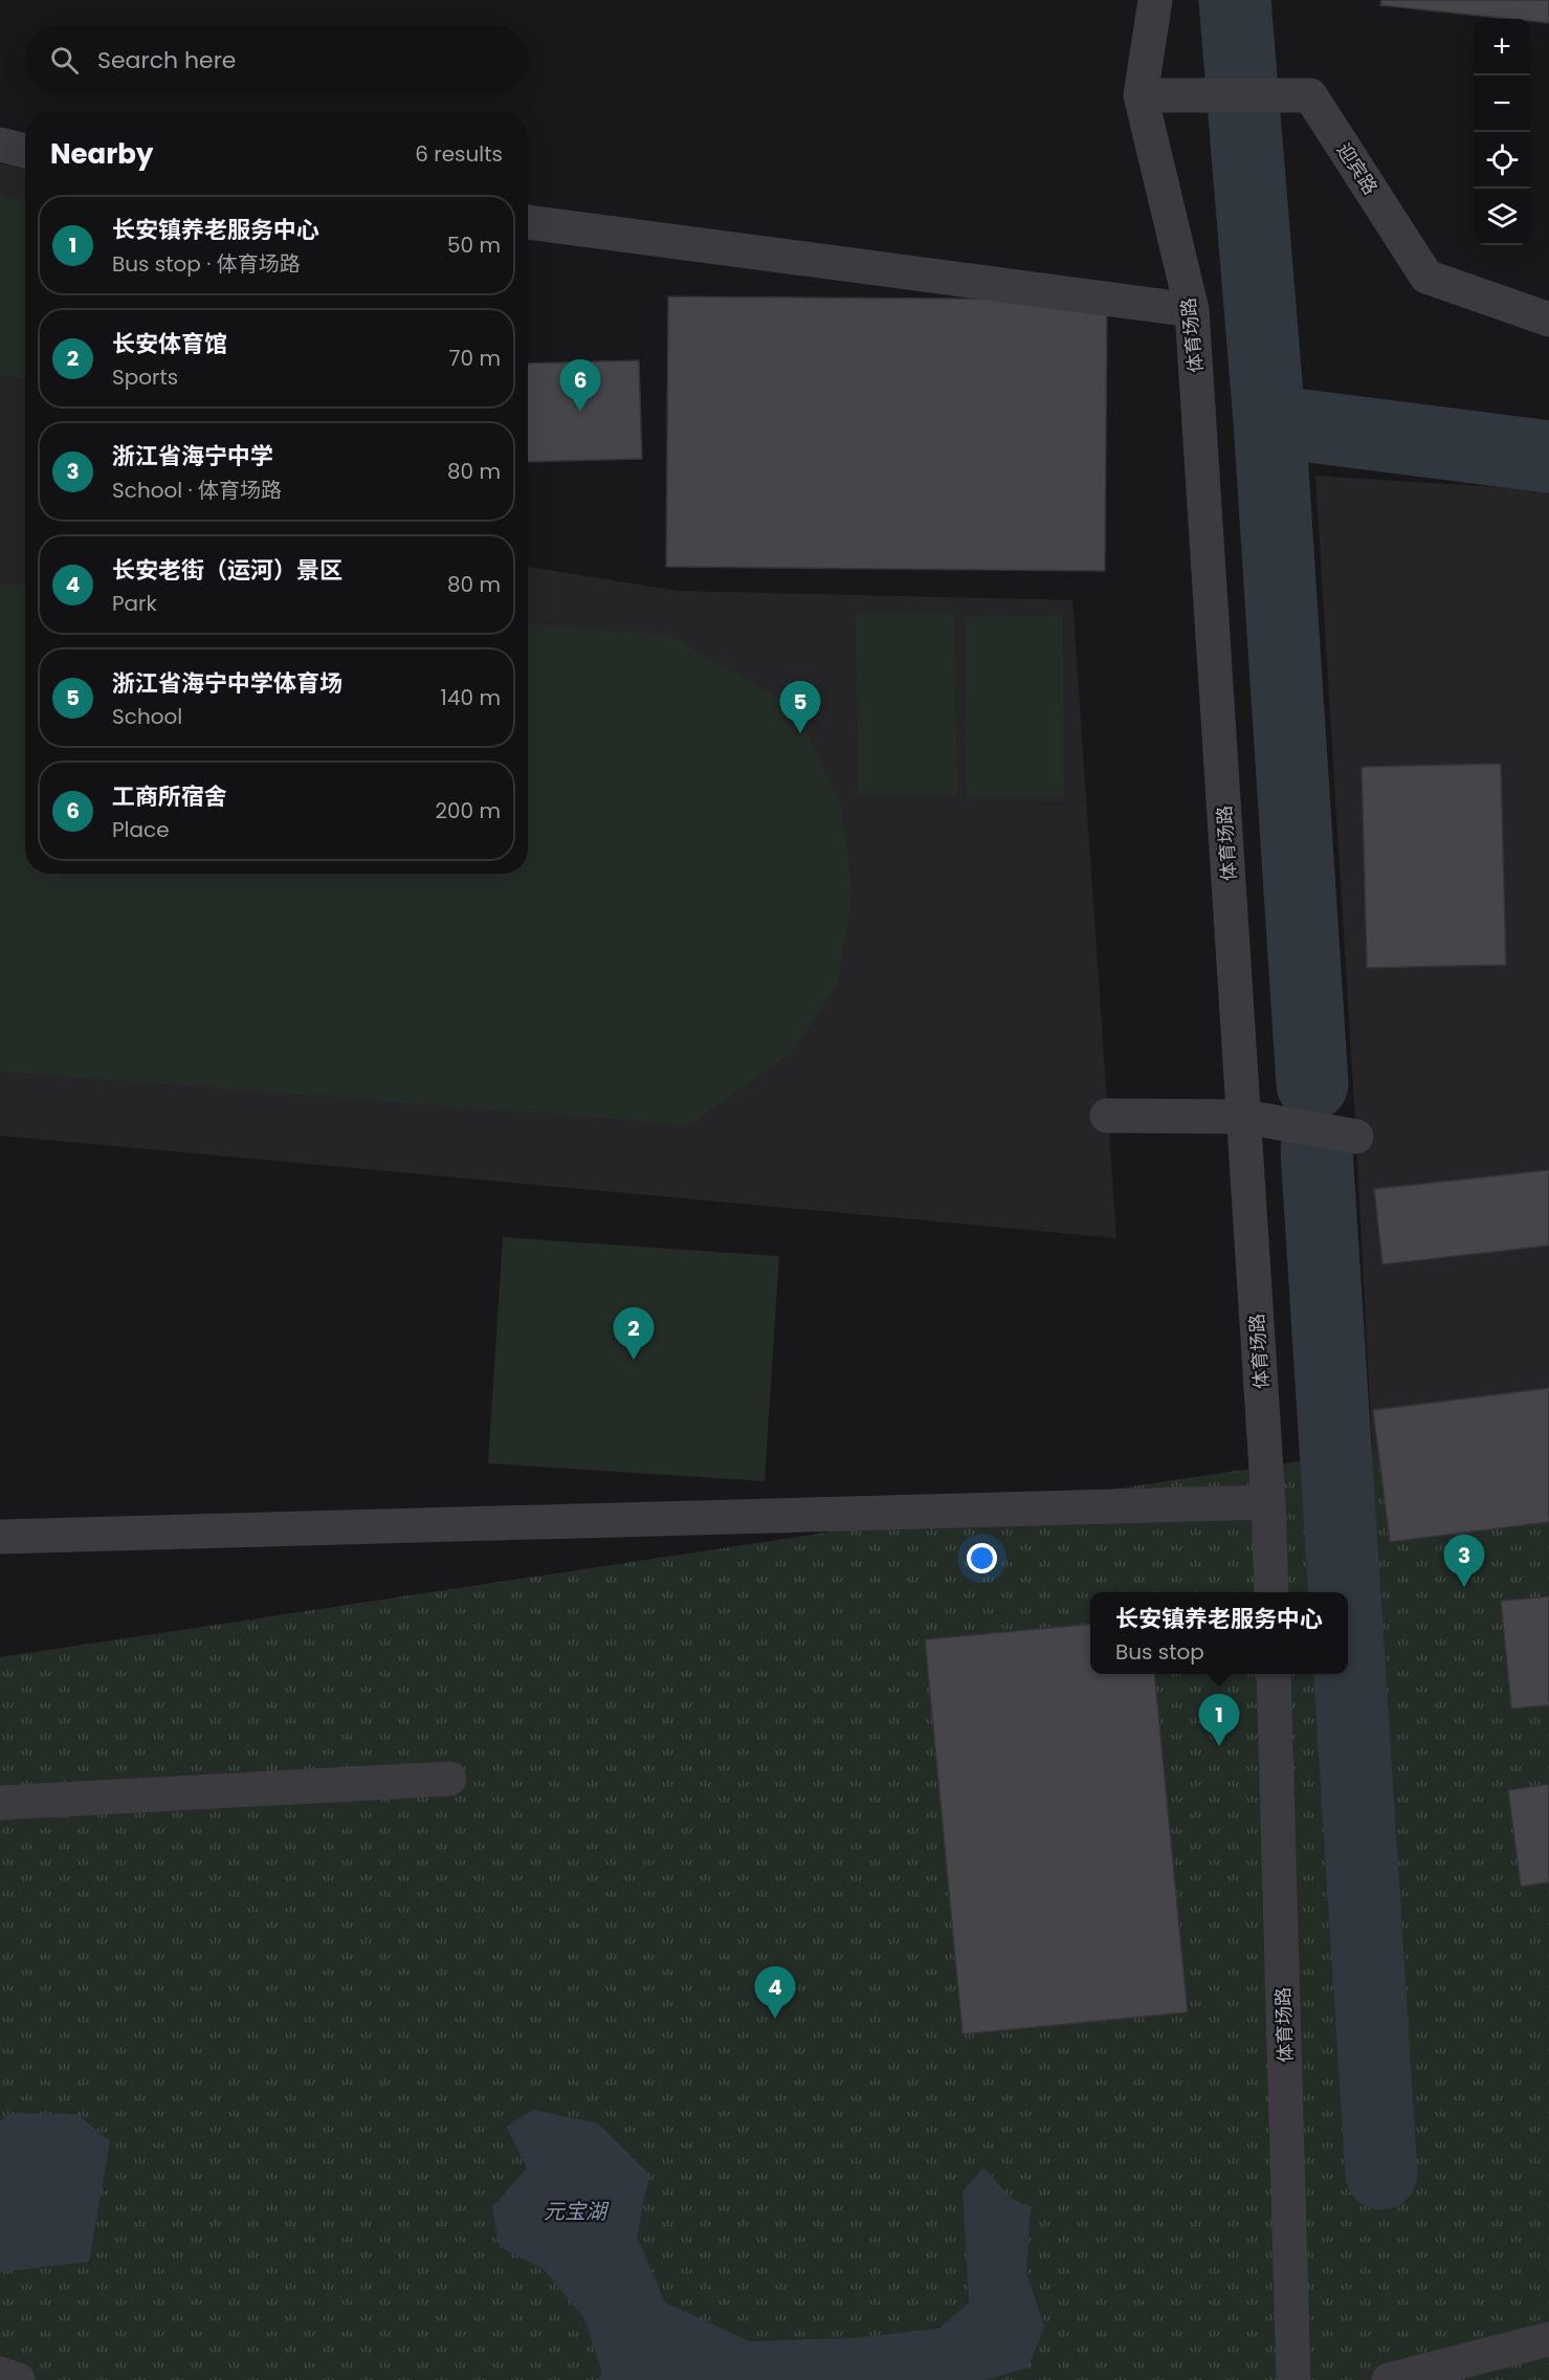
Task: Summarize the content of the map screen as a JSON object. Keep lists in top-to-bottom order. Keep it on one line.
{"streets":{"street":["迎宾路","体育场路"]},"crossings":[["迎宾路","体育场路"]],"water":["元宝湖"],"page":{"map_buttons":["+","−"],"search":"Search here","heading":["Nearby","6 results"],"list":[{"mark":"1","name":"长安镇养老服务中心","note":"Bus stop · 体育场路","value":"50 m"},{"mark":"2","name":"长安体育馆","note":"Sports","value":"70 m"},{"mark":"3","name":"浙江省海宁中学","note":"School · 体育场路","value":"80 m"},{"mark":"4","name":"长安老街（运河）景区","note":"Park","value":"80 m"},{"mark":"5","name":"浙江省海宁中学体育场","note":"School","value":"140 m"},{"mark":"6","name":"工商所宿舍","note":"Place","value":"200 m"}],"pins":["6","5","2","3","1","4"],"popup":["长安镇养老服务中心","Bus stop"]}}
